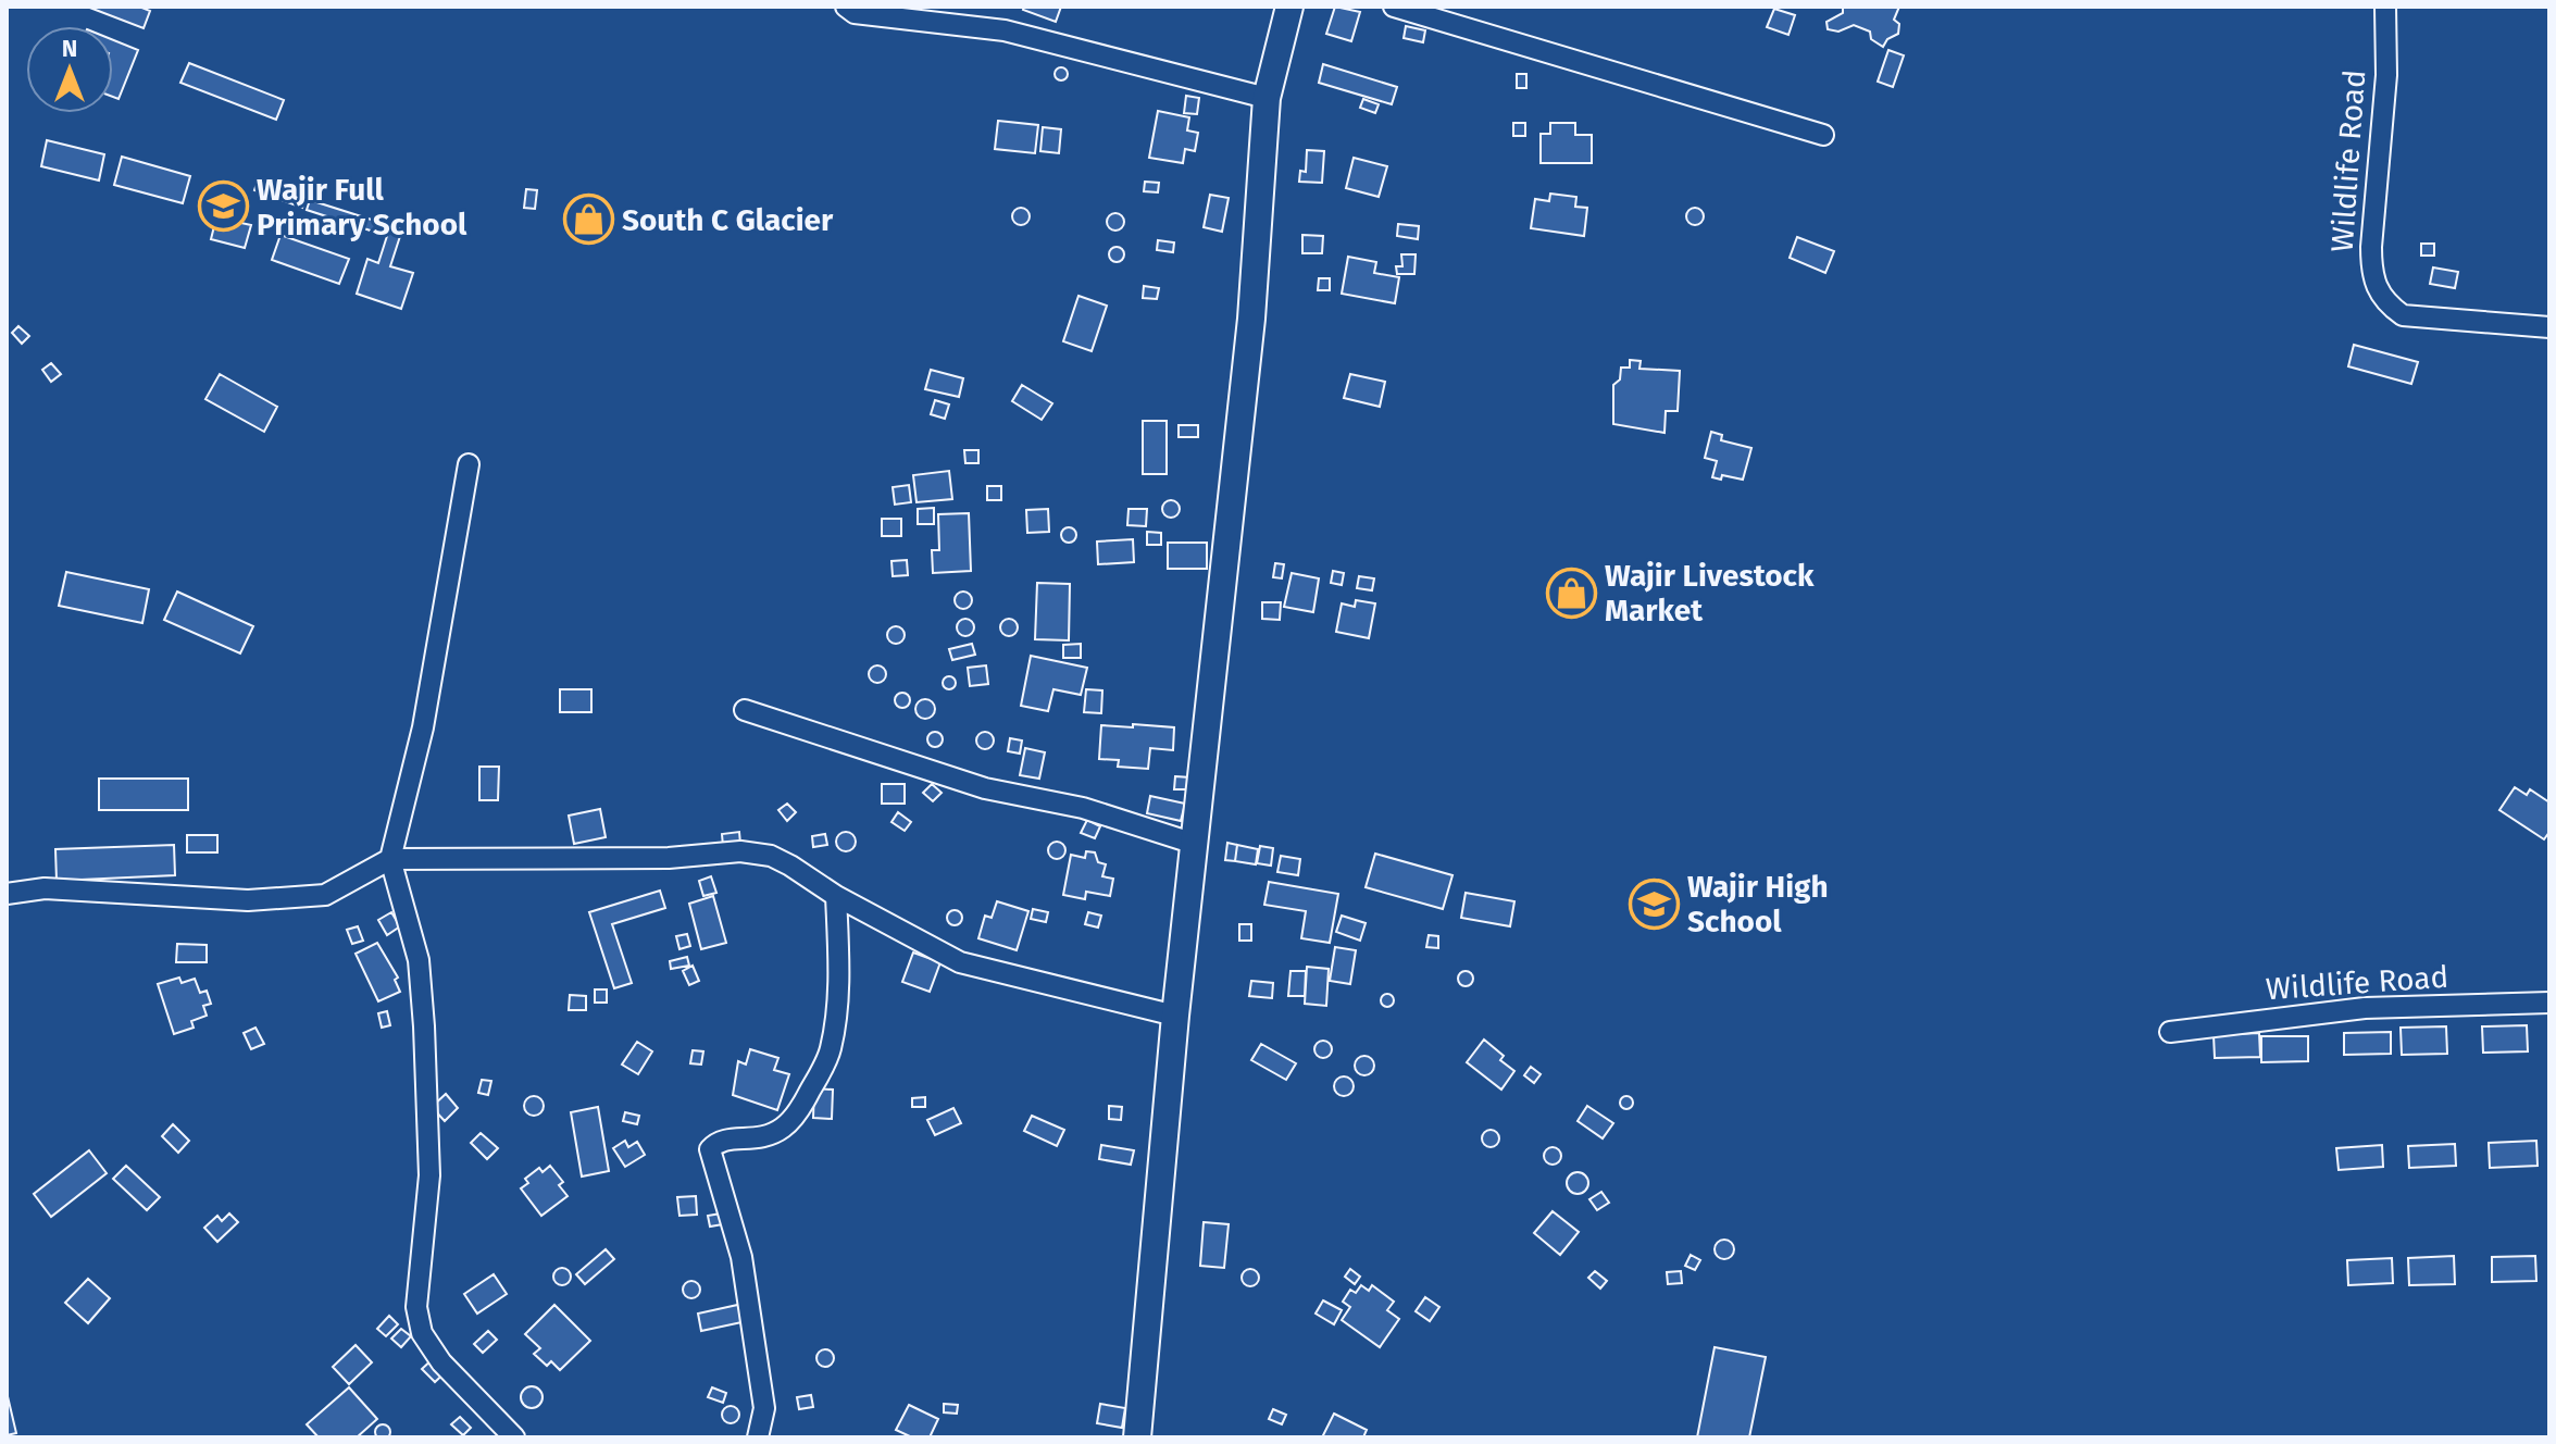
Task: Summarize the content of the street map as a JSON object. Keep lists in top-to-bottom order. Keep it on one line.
{"streets":{"street":["Wildlife Road"]},"places":{"school or university":["Wajir Full Primary School","Wajir High School"],"shop":["South C Glacier","Wajir Livestock Market"]},"north":"top"}
